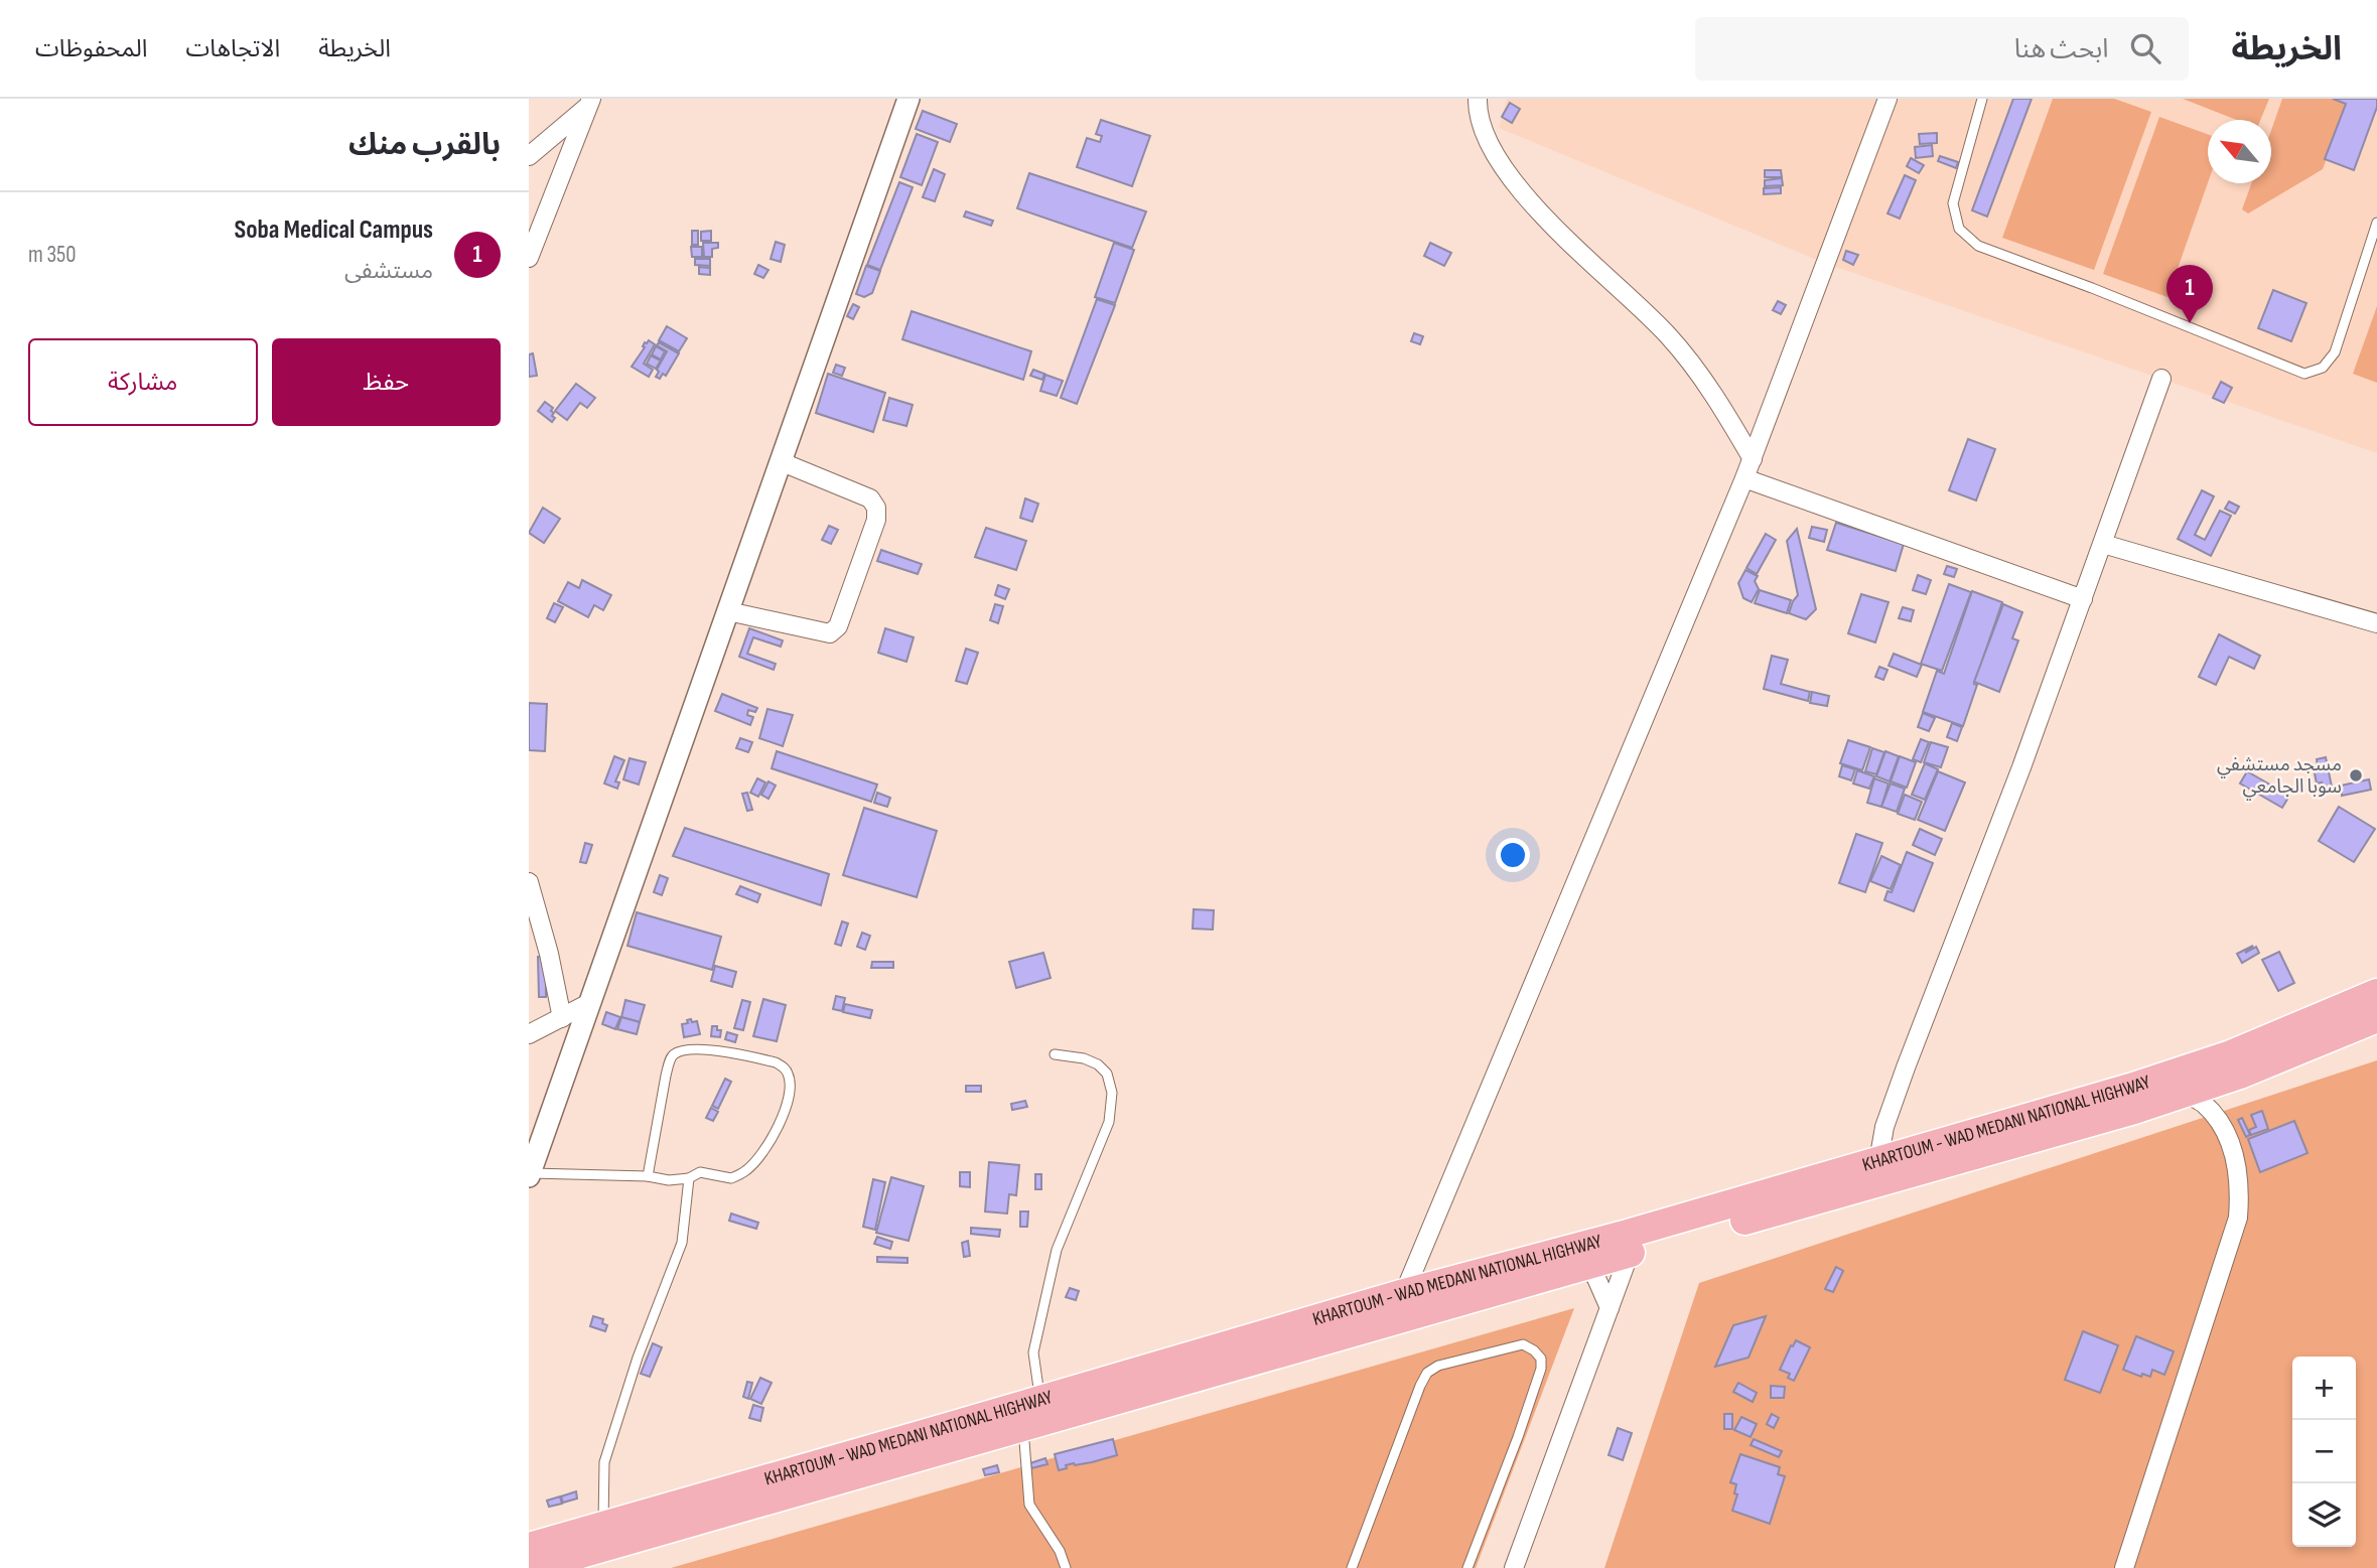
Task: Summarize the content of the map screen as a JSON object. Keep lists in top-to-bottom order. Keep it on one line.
{"streets":{"highway":["KHARTOUM - WAD MEDANI NATIONAL HIGHWAY"]},"places":["مسجد مستشفي سوبا الجامعي"],"north":"top left","page":{"header":"الخريطة","search":"ابحث هنا","nav":["الخريطة","الاتجاهات","المحفوظات"],"heading":"بالقرب منك","list":[{"mark":"1","name":"Soba Medical Campus","note":"مستشفى","value":"350 m"}],"pins":"1","buttons":["حفظ","مشاركة"],"map_buttons":["+","−"]}}
